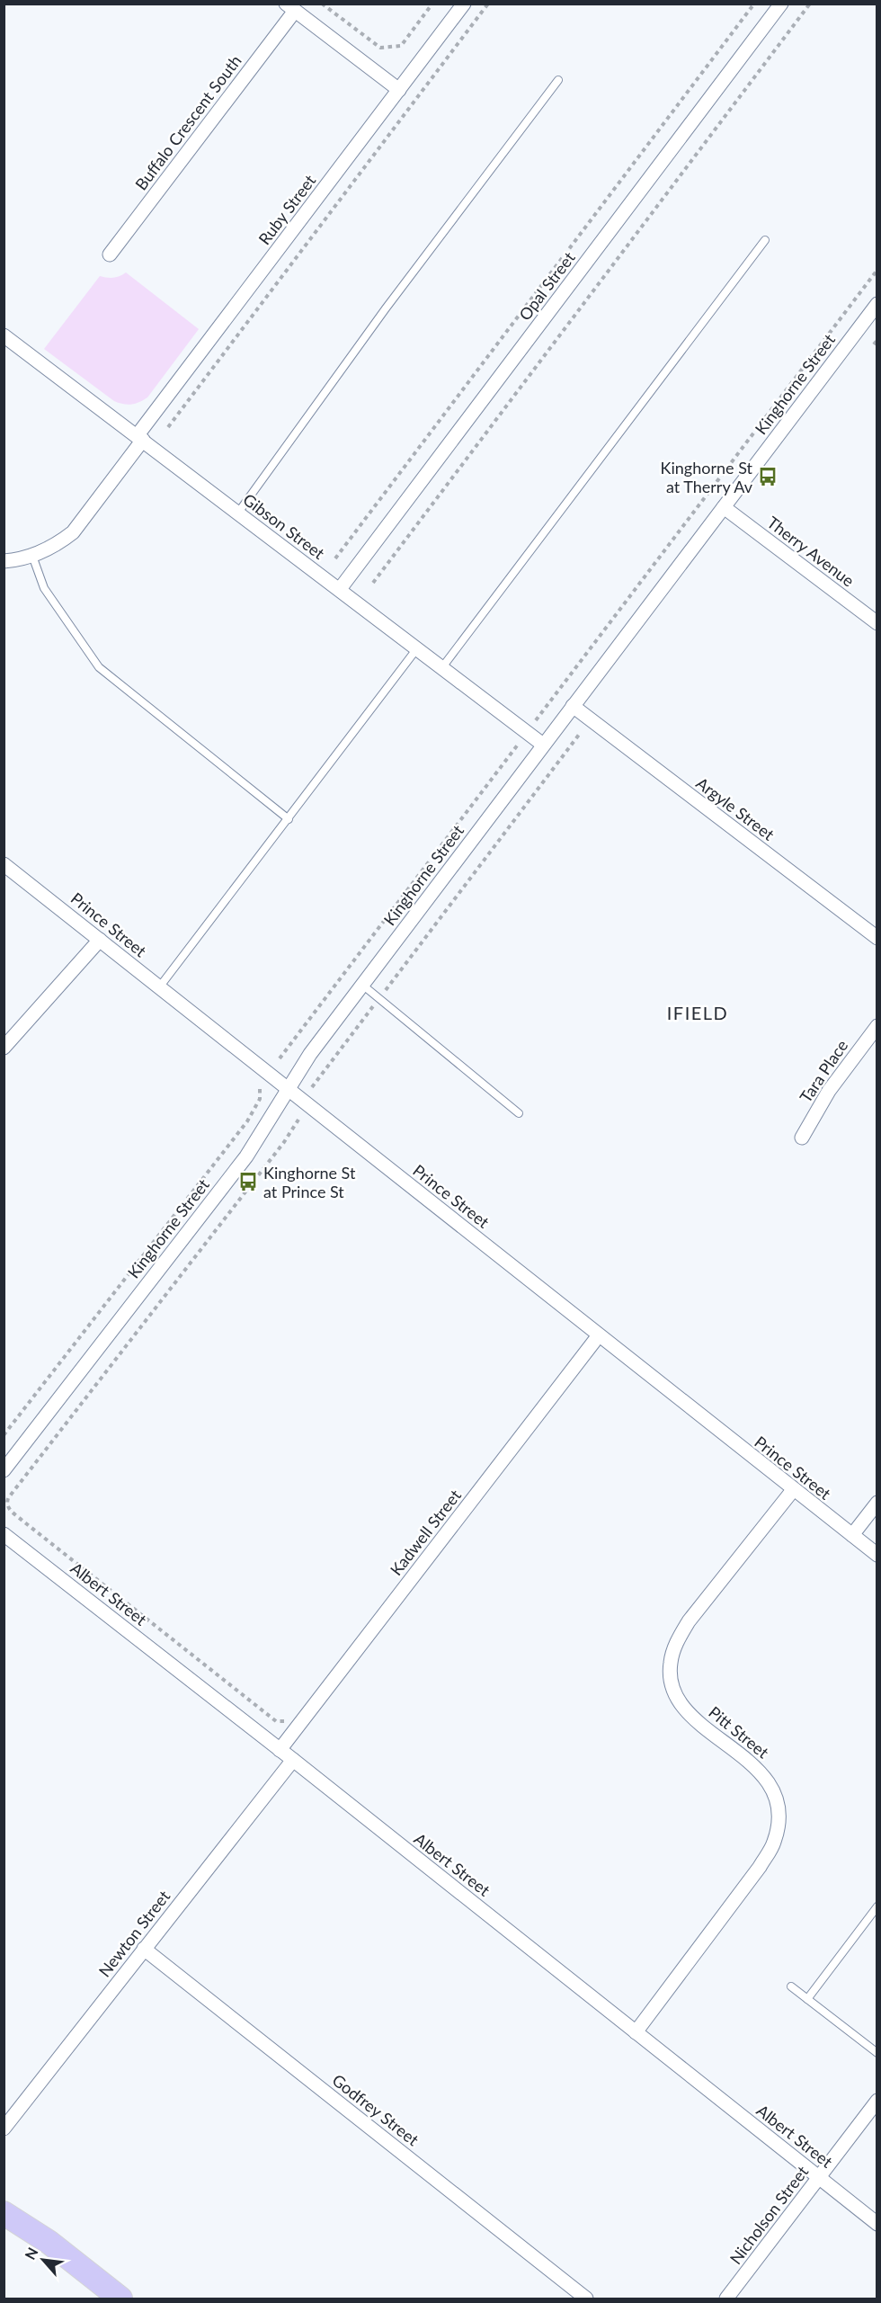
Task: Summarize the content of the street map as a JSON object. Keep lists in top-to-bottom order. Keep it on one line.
{"streets":{"street":["Buffalo Crescent South","Ruby Street","Opal Street","Kinghorne Street","Gibson Street","Therry Avenue","Argyle Street","Prince Street","Tara Place","Kadwell Street","Albert Street","Pitt Street","Newton Street","Godfrey Street","Nicholson Street"]},"crossings":[["Ruby Street","Gibson Street"],["Opal Street","Gibson Street"],["Kinghorne Street","Gibson Street"],["Kinghorne Street","Therry Avenue"],["Kinghorne Street","Argyle Street"],["Kinghorne Street","Prince Street"],["Prince Street","Kadwell Street"],["Prince Street","Pitt Street"],["Kadwell Street","Albert Street"],["Albert Street","Pitt Street"],["Albert Street","Newton Street"],["Albert Street","Nicholson Street"],["Newton Street","Godfrey Street"]],"districts":["IFIELD"],"places":{"bus stop":["Kinghorne St at Therry Av","Kinghorne St at Prince St"]},"north":"top left"}
